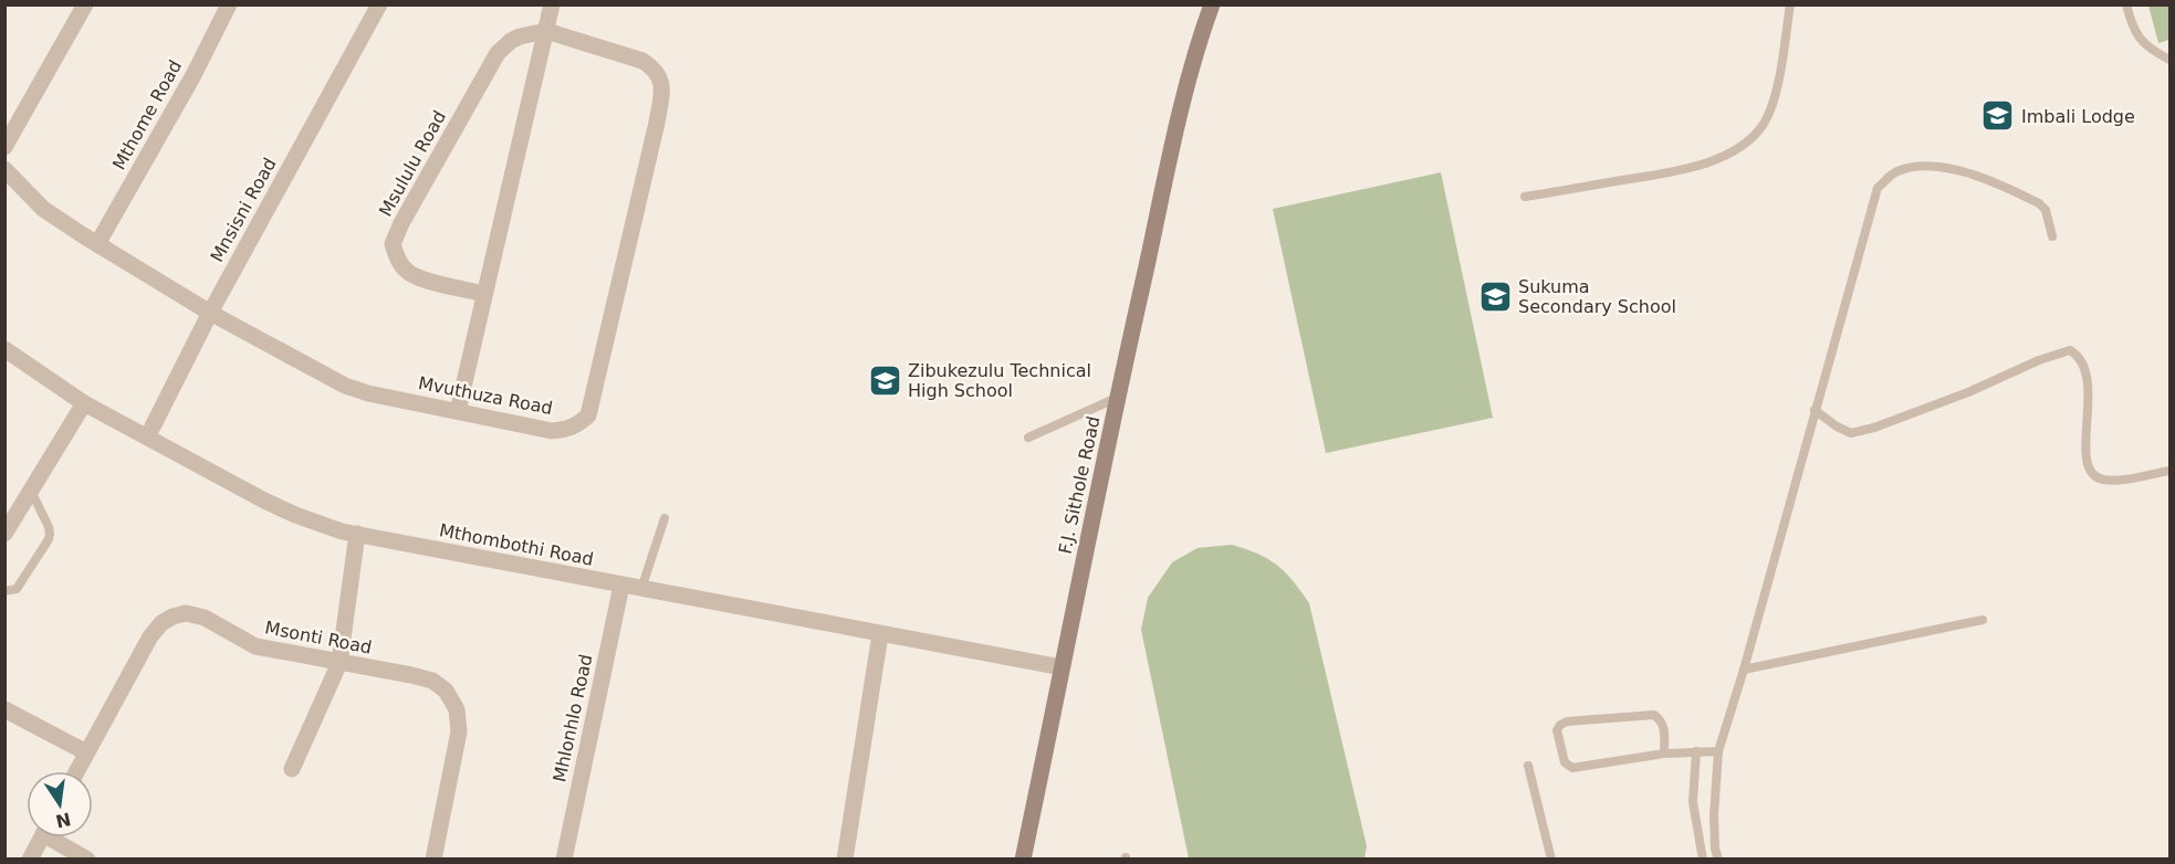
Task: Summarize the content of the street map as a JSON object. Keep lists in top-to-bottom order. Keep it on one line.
{"streets":{"street":["Mthome Road","Msululu Road","Mnsisni Road","Mvuthuza Road","F.J. Sithole Road","Mthombothi Road","Msonti Road","Mhlonhlo Road"]},"crossings":[["Mthome Road","Mvuthuza Road"],["Msululu Road","Mvuthuza Road"],["Mnsisni Road","Mvuthuza Road"],["Mnsisni Road","Mthombothi Road"],["F.J. Sithole Road","Mthombothi Road"],["Mthombothi Road","Mhlonhlo Road"]],"places":{"school or university":["Imbali Lodge","Sukuma Secondary School","Zibukezulu Technical High School"]},"north":"bottom"}
